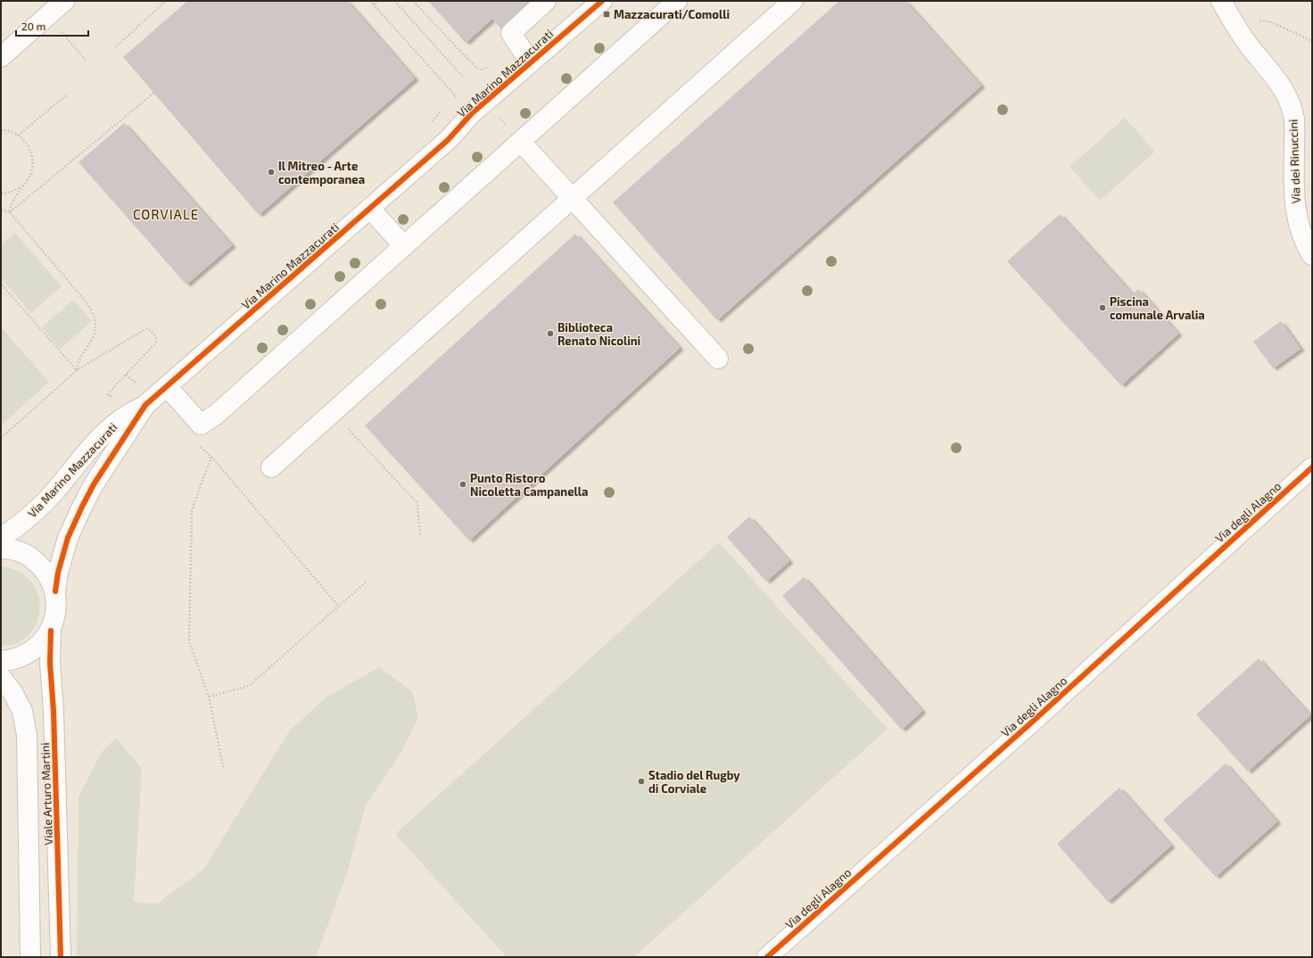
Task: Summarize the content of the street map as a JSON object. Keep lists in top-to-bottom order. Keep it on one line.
{"streets":{"street":["Via Marino Mazzacurati","Via dei Rinuccini","Via degli Alagno","Viale Arturo Martini"]},"districts":["CORVIALE"],"places":{"transit":["Mazzacurati/Comolli"],"other":["Il Mitreo - Arte contemporanea","Piscina comunale Arvalia","Biblioteca Renato Nicolini","Punto Ristoro Nicoletta Campanella","Stadio del Rugby di Corviale"]},"scale_bar":"20 m"}
